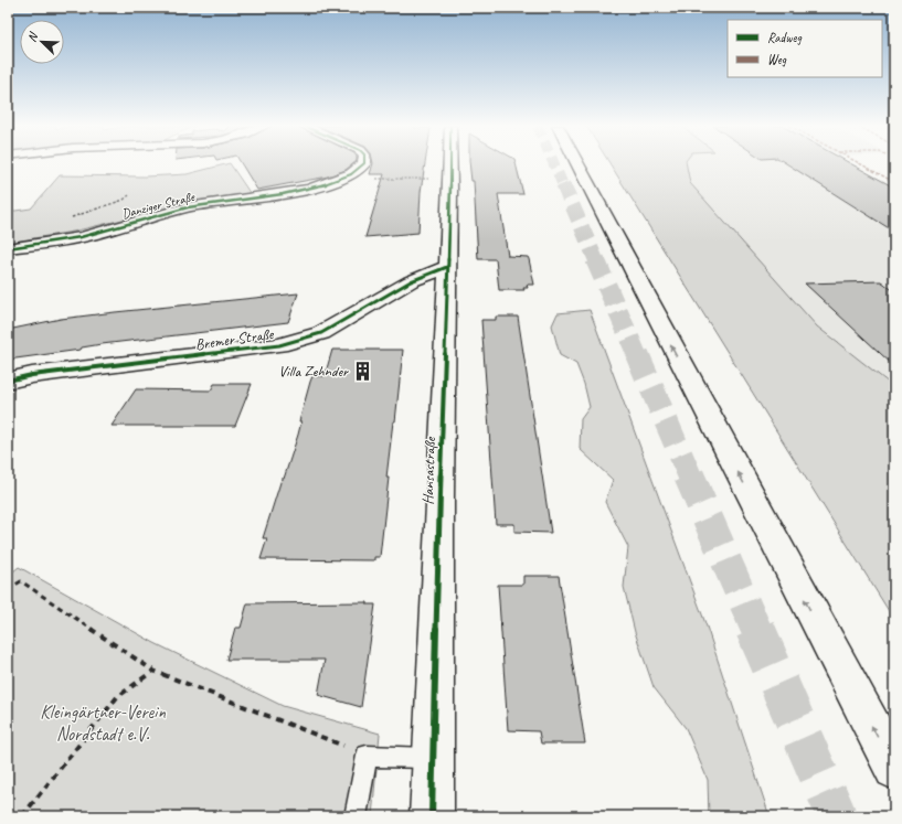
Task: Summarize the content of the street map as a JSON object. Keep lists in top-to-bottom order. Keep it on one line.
{"streets":{"main road":["Danziger Straße","Bremer Straße","Hansastraße"]},"crossings":[["Bremer Straße","Hansastraße"]],"parks":["Kleingärtner-Verein Nordstadt e.V."],"places":{"building":["Villa Zehnder"]},"legend":["Radweg","Weg"],"north":"top left"}
